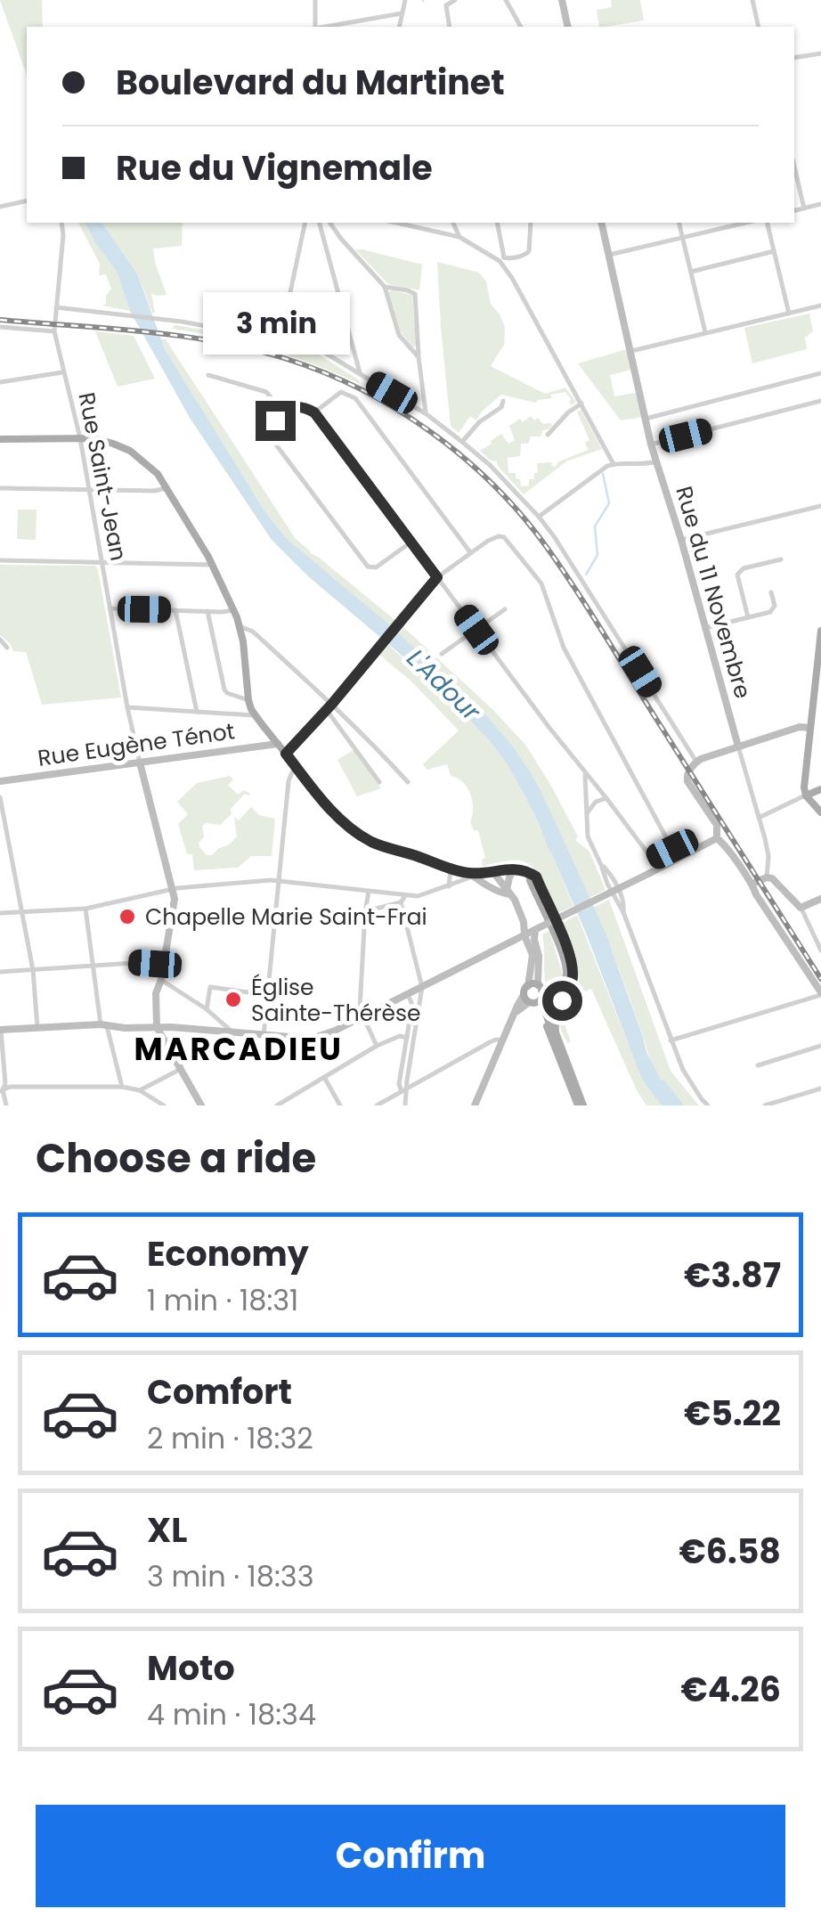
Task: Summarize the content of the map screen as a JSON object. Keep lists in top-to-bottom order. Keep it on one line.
{"streets":{"street":["Rue Saint-Jean","Rue du 11 Novembre","Rue Eugène Ténot"]},"crossings":[["Rue Saint-Jean","Rue Eugène Ténot"]],"districts":["MARCADIEU"],"water":["L'Adour"],"places":["Chapelle Marie Saint-Frai","Église Sainte-Thérèse"],"page":{"banner":["Boulevard du Martinet","Rue du Vignemale"],"bubble":"3 min","heading":"Choose a ride","list":[{"name":"Economy","note":"1 min · 18:31","value":"€3.87"},{"name":"Comfort","note":"2 min · 18:32","value":"€5.22"},{"name":"XL","note":"3 min · 18:33","value":"€6.58"},{"name":"Moto","note":"4 min · 18:34","value":"€4.26"}],"buttons":"Confirm"}}
